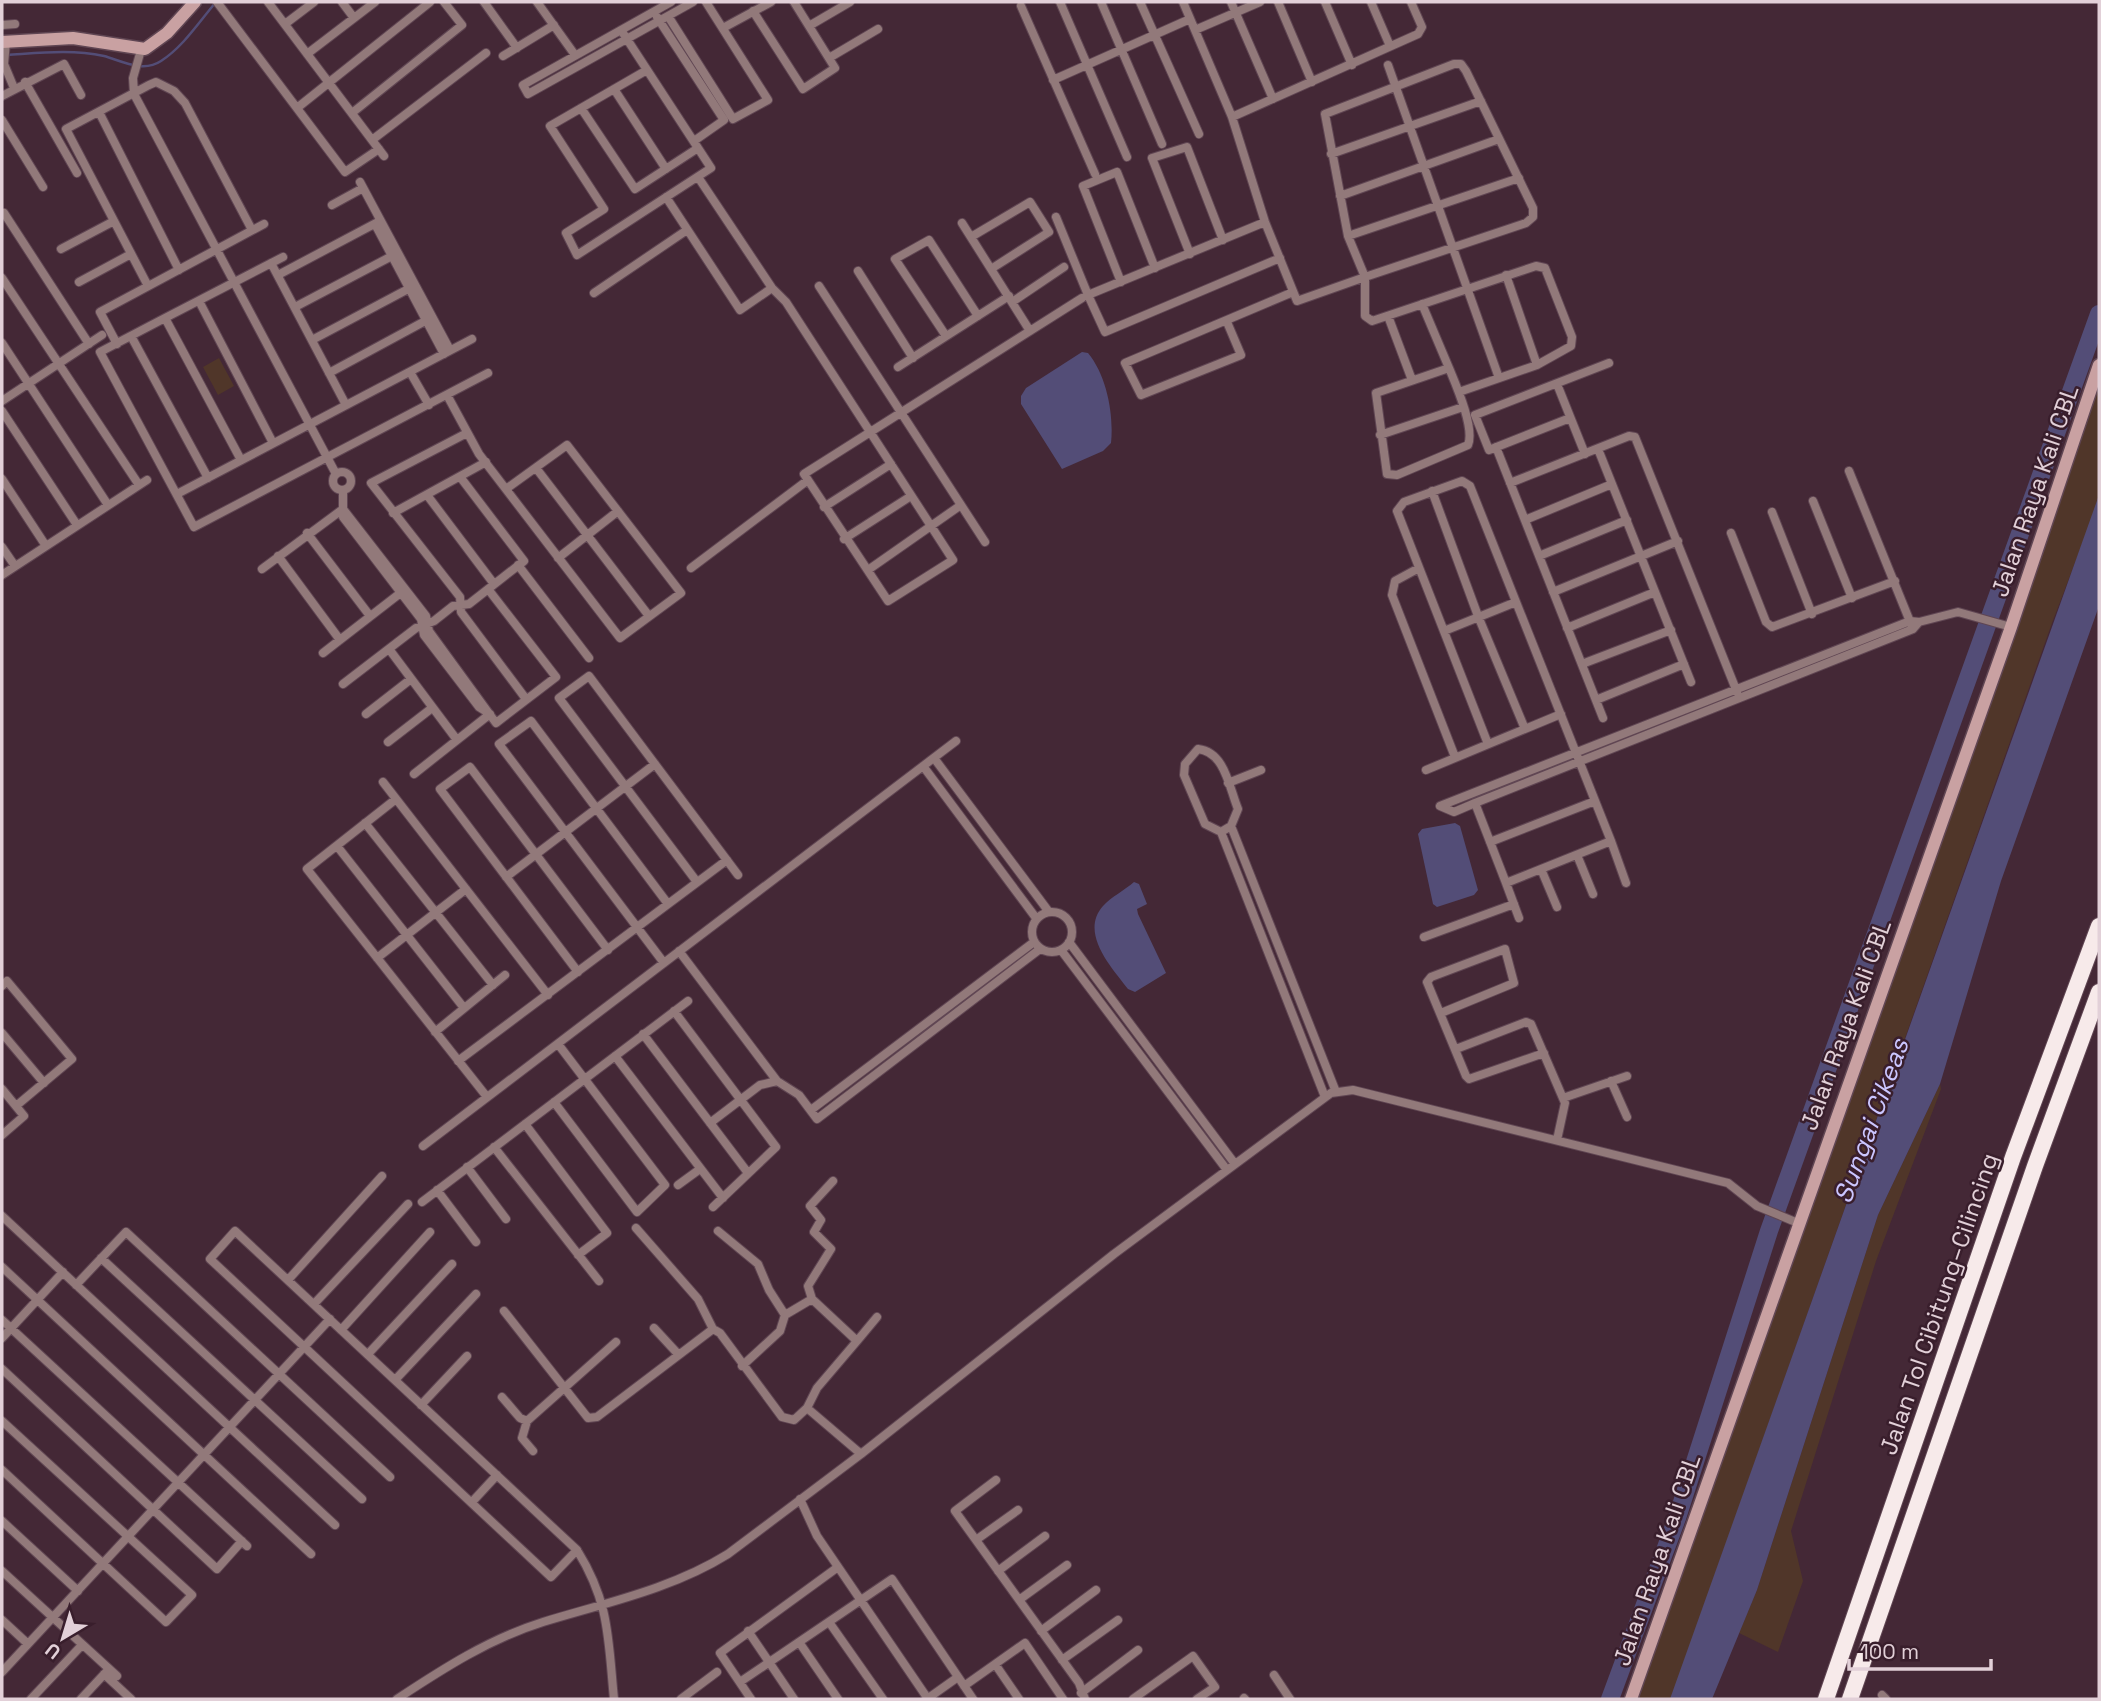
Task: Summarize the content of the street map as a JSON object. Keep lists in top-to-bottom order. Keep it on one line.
{"streets":{"highway":["Jalan Tol Cibitung–Cilincing"],"main road":["Jalan Raya Kali CBL"]},"water":["Sungai Cikeas"],"scale_bar":"100 m","north":"bottom left"}
